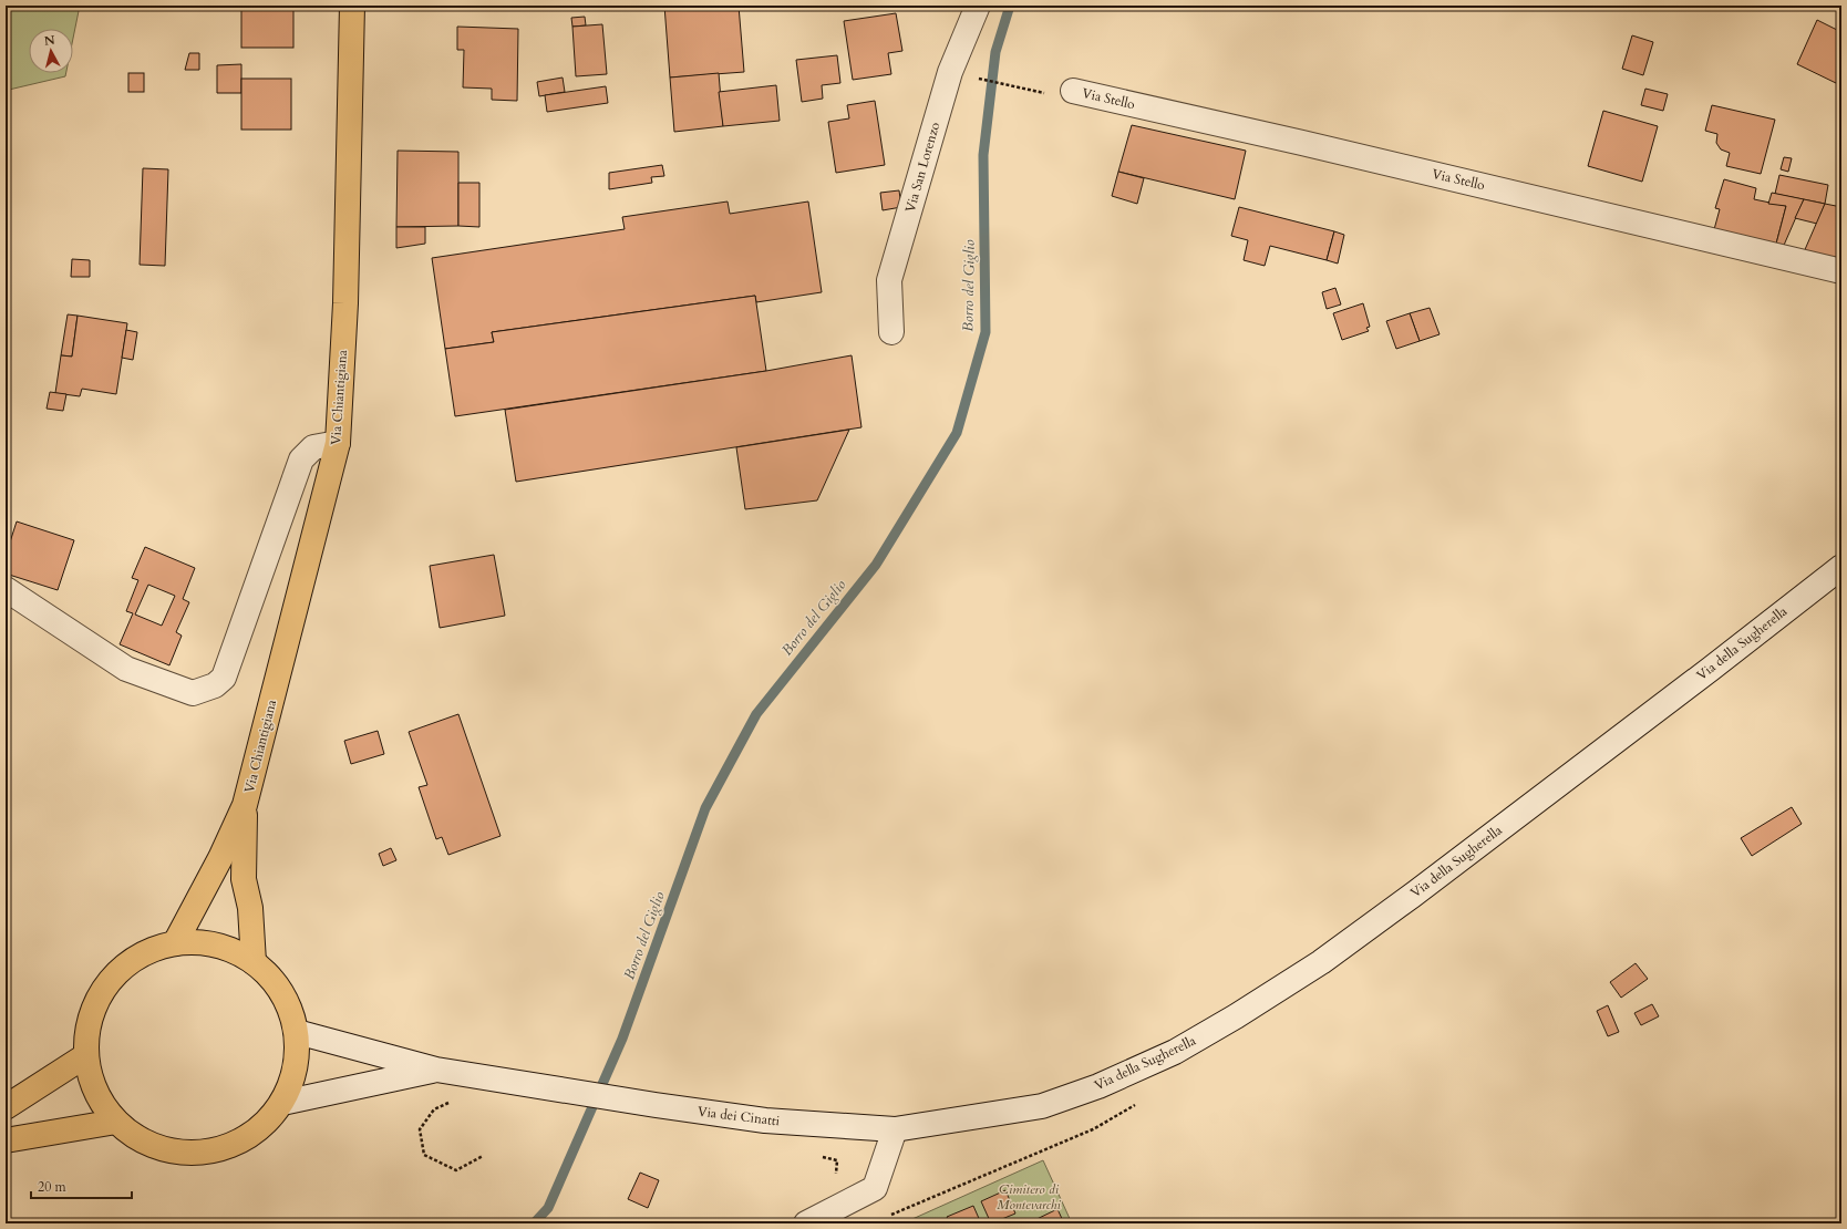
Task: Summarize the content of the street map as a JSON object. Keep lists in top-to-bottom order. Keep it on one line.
{"streets":{"main road":["Via Chiantigiana"],"street":["Via Stello","Via San Lorenzo","Via della Sugherella","Via dei Cinatti"]},"crossings":[["Via della Sugherella","Via dei Cinatti"]],"water":["Borro del Giglio"],"parks":["Cimitero di Montevarchi"],"scale_bar":"20 m","north":"top"}
